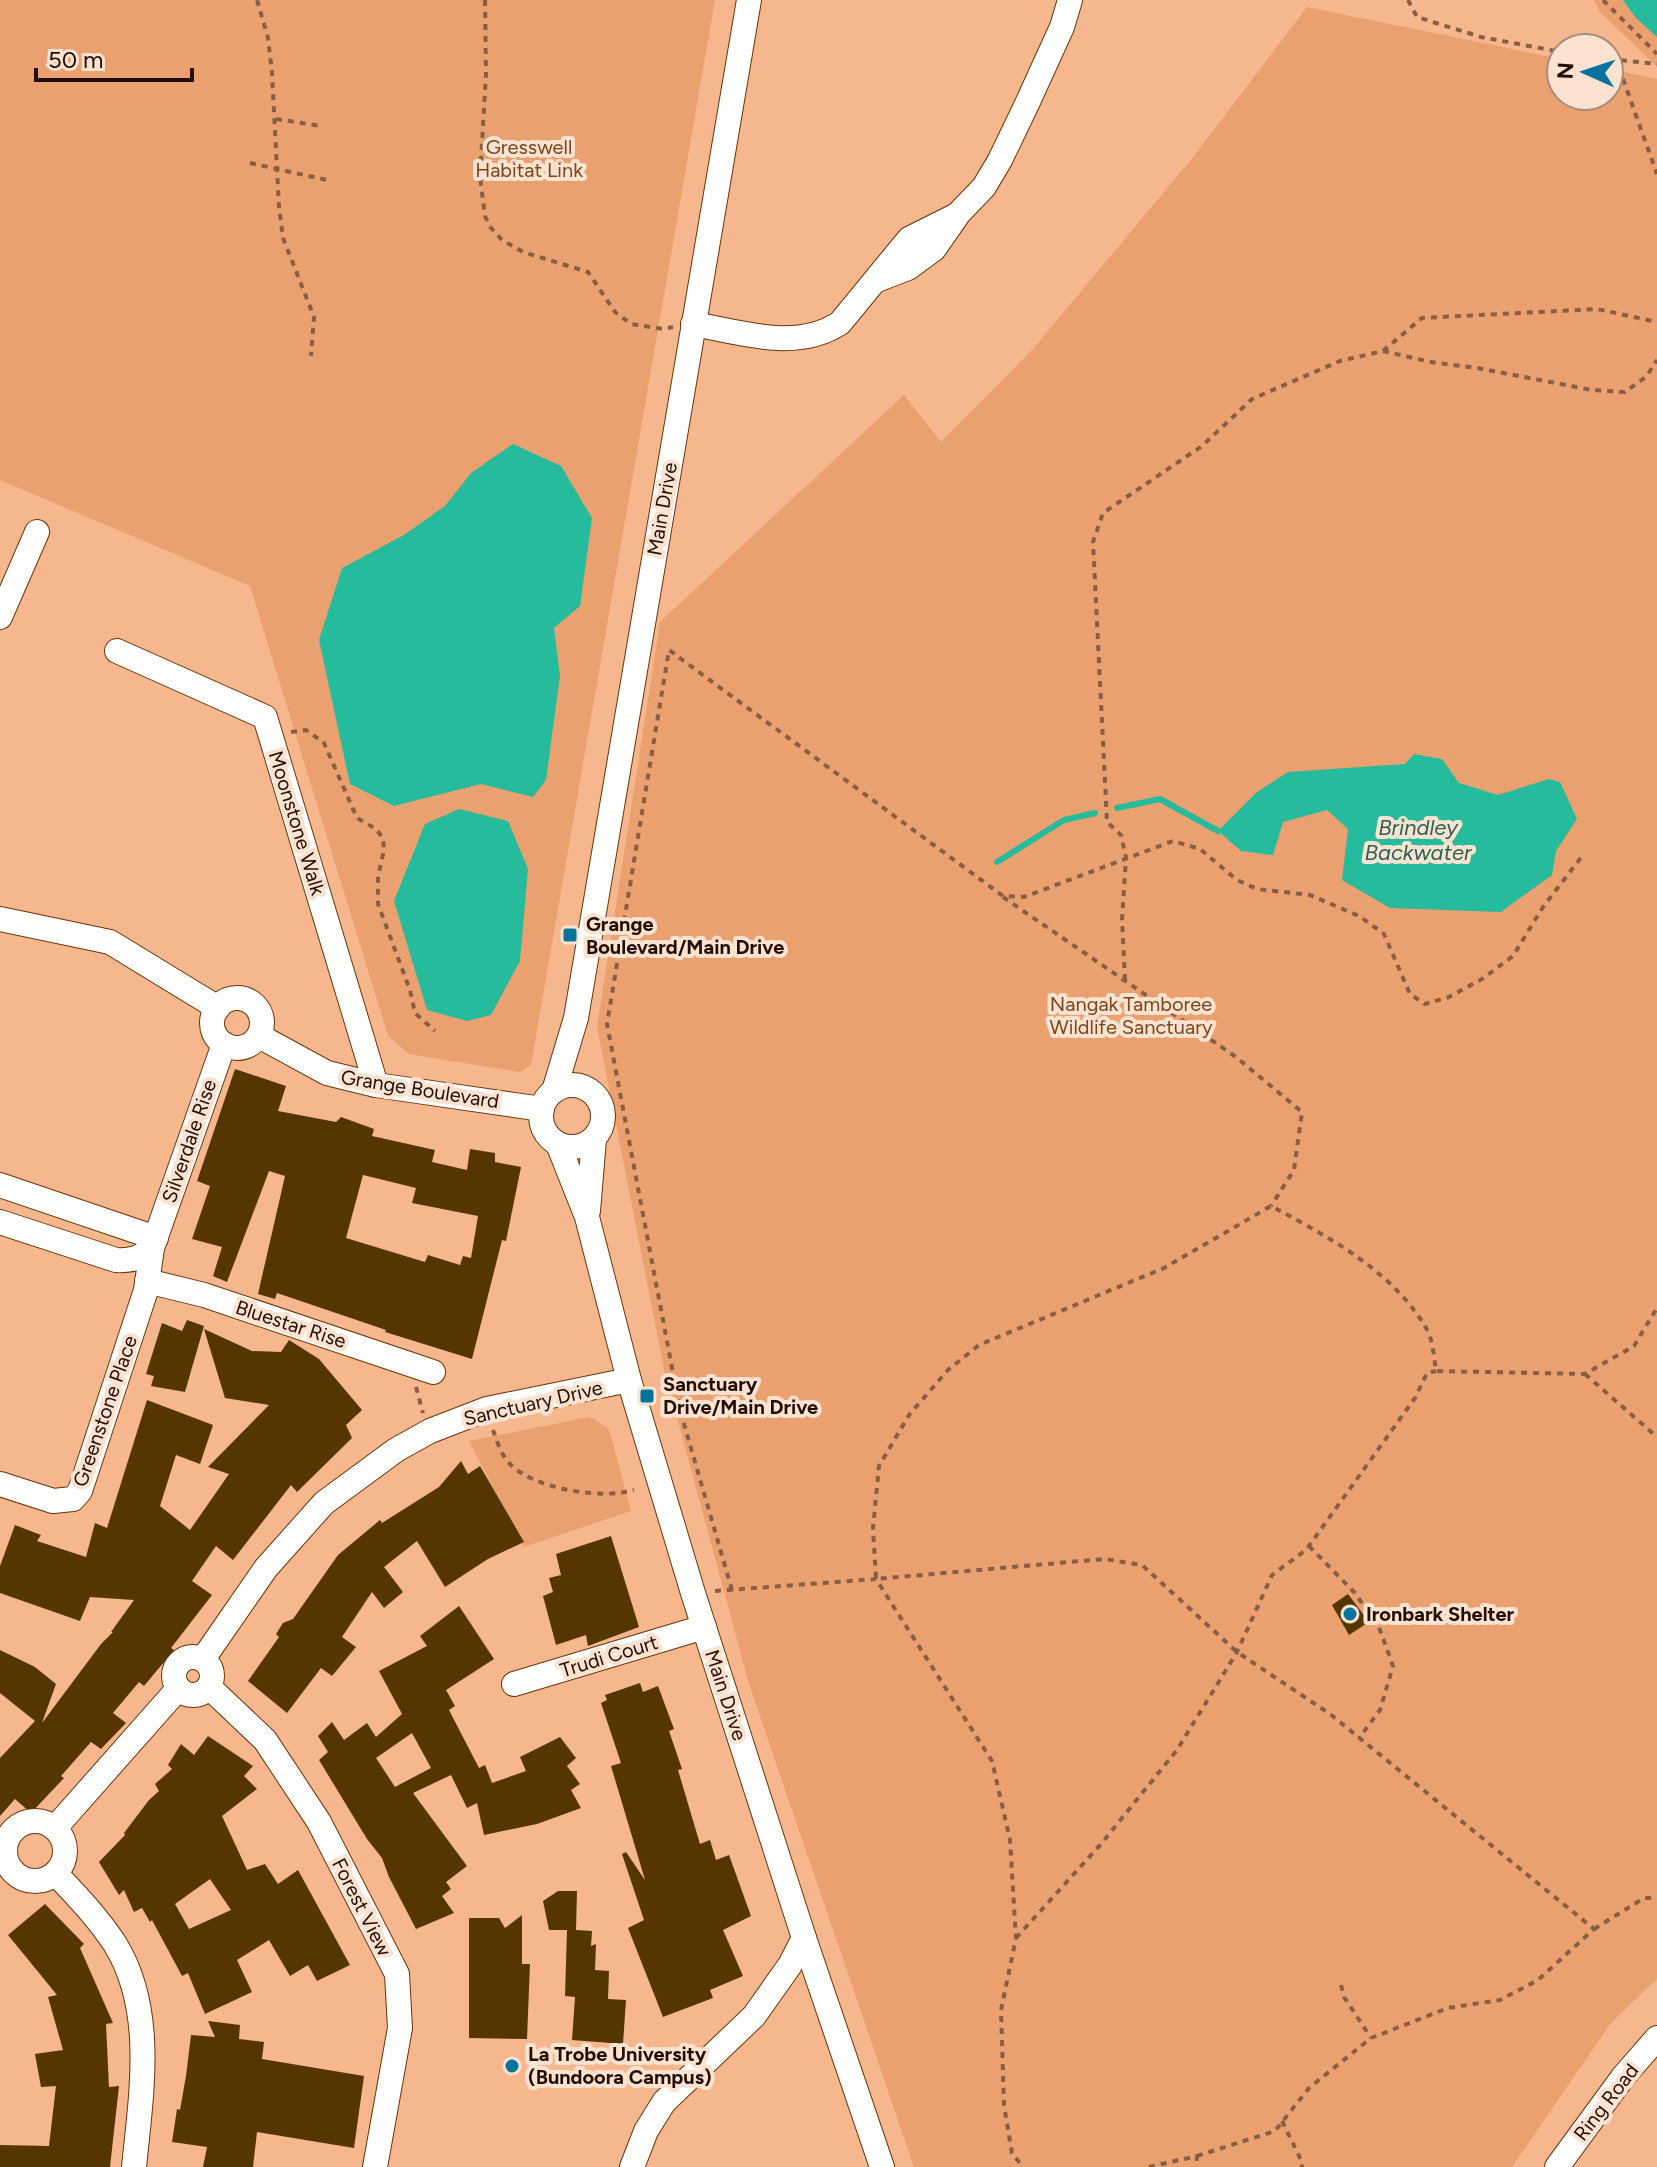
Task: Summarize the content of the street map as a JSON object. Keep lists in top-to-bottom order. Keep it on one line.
{"streets":{"street":["Main Drive","Moonstone Walk","Grange Boulevard","Silverdale Rise","Bluestar Rise","Sanctuary Drive","Greenstone Place","Trudi Court","Forest View","Ring Road"]},"crossings":[["Main Drive","Grange Boulevard"],["Main Drive","Sanctuary Drive"],["Main Drive","Trudi Court"],["Moonstone Walk","Grange Boulevard"],["Grange Boulevard","Silverdale Rise"],["Silverdale Rise","Greenstone Place"],["Bluestar Rise","Greenstone Place"],["Sanctuary Drive","Forest View"]],"water":["Brindley Backwater"],"parks":["Gresswell Habitat Link","Nangak Tamboree Wildlife Sanctuary"],"places":{"transit":["Grange Boulevard/Main Drive","Sanctuary Drive/Main Drive"],"other":["Ironbark Shelter","La Trobe University (Bundoora Campus)"]},"scale_bar":"50 m","north":"left"}
